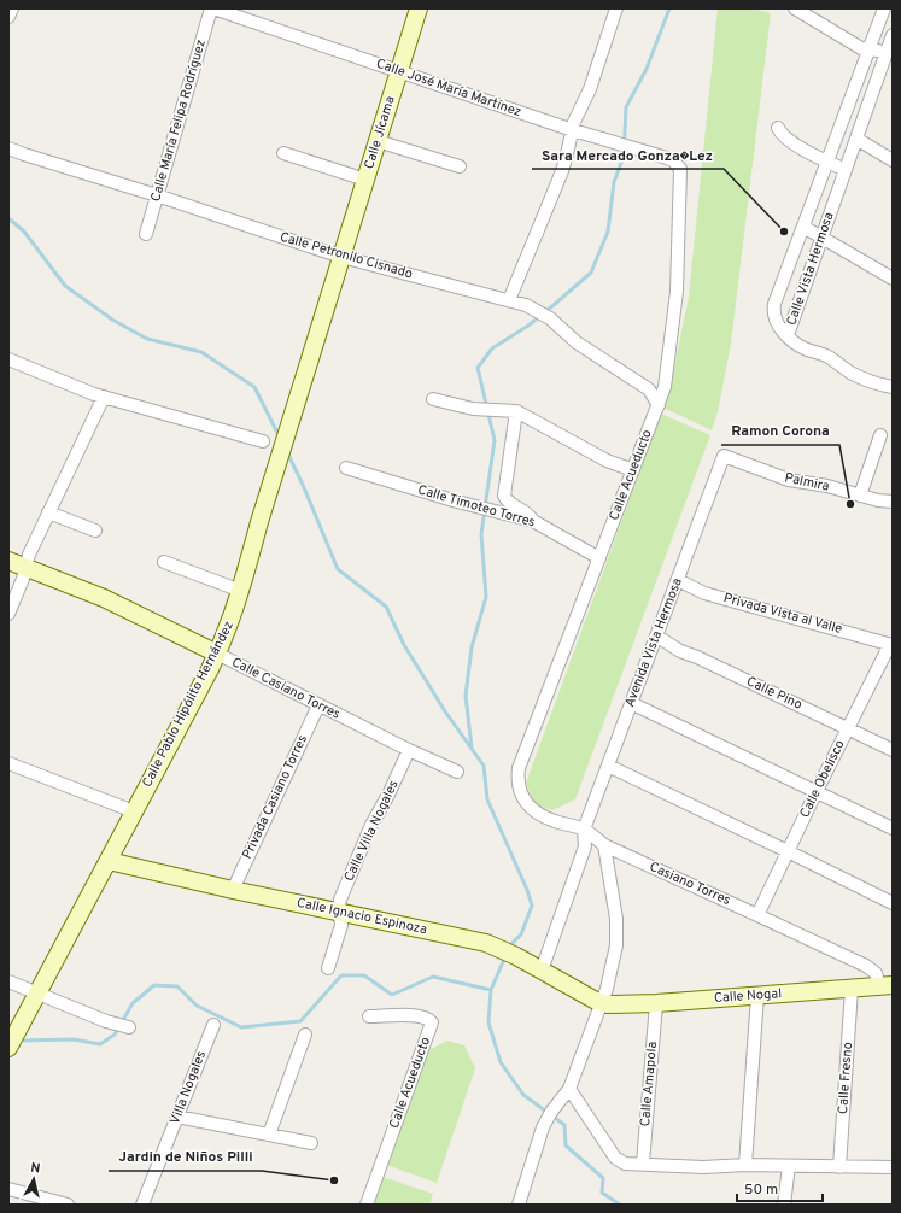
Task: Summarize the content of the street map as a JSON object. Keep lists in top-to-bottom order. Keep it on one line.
{"streets":{"street":["Calle José María Martínez","Calle María Felipa Rodríguez","Calle Jícama","Calle Petronilo Cisnado","Calle Vista Hermosa","Calle Acueducto","Palmira","Calle Timoteo Torres","Privada Vista al Valle","Avenida Vista Hermosa","Calle Casiano Torres","Calle Pino","Calle Pablo Hipólito Hernández","Calle Obelisco","Privada Casiano Torres","Calle Villa Nogales","Casiano Torres","Calle Ignacio Espinoza","Calle Nogal","Calle Fresno","Calle Amapola","Villa Nogales"]},"crossings":[["Calle José María Martínez","Calle María Felipa Rodríguez"],["Calle José María Martínez","Calle Jícama"],["Calle José María Martínez","Calle Acueducto"],["Calle María Felipa Rodríguez","Calle Petronilo Cisnado"],["Calle Jícama","Calle Petronilo Cisnado"],["Calle Jícama","Calle Pablo Hipólito Hernández"],["Calle Petronilo Cisnado","Calle Acueducto"],["Calle Petronilo Cisnado","Calle Pablo Hipólito Hernández"],["Calle Acueducto","Calle Timoteo Torres"],["Calle Acueducto","Casiano Torres"],["Palmira","Avenida Vista Hermosa"],["Privada Vista al Valle","Avenida Vista Hermosa"],["Privada Vista al Valle","Calle Obelisco"],["Avenida Vista Hermosa","Calle Pino"],["Avenida Vista Hermosa","Casiano Torres"],["Avenida Vista Hermosa","Calle Ignacio Espinoza"],["Calle Casiano Torres","Calle Pablo Hipólito Hernández"],["Calle Casiano Torres","Privada Casiano Torres"],["Calle Casiano Torres","Calle Villa Nogales"],["Calle Pino","Calle Obelisco"],["Calle Pablo Hipólito Hernández","Calle Ignacio Espinoza"],["Calle Obelisco","Casiano Torres"],["Privada Casiano Torres","Calle Ignacio Espinoza"],["Calle Villa Nogales","Calle Ignacio Espinoza"],["Casiano Torres","Calle Nogal"],["Calle Ignacio Espinoza","Calle Nogal"],["Calle Nogal","Calle Fresno"],["Calle Nogal","Calle Amapola"]],"places":["Sara Mercado Gonza�Lez","Ramon Corona","Jardin de Niños Pilli"],"scale_bar":"50 m","north":"top"}
